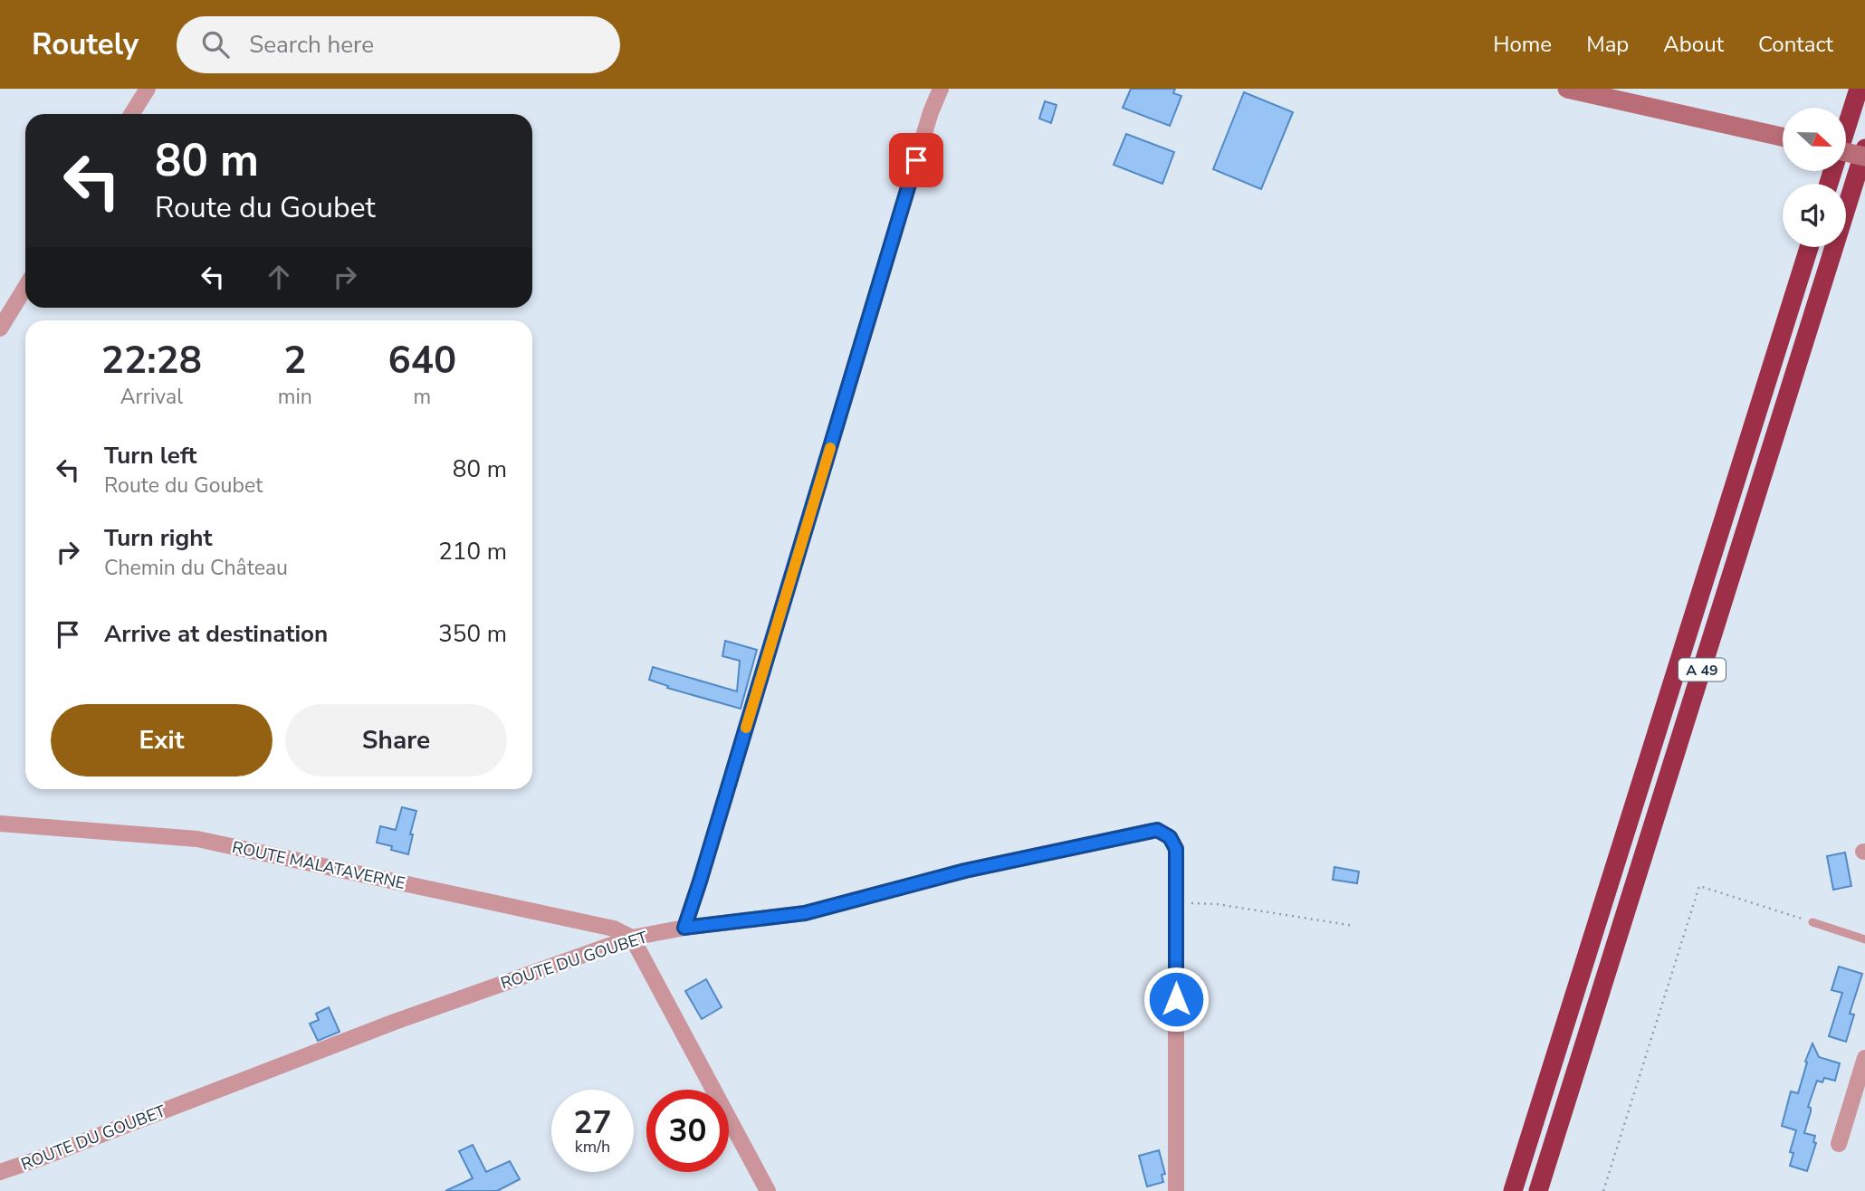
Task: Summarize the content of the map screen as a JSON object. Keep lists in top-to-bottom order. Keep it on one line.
{"streets":{"highway":["A 49"],"street":["ROUTE MALATAVERNE","ROUTE DU GOUBET"]},"crossings":[["ROUTE MALATAVERNE","ROUTE DU GOUBET"]],"north":"right","page":{"header":"Routely","search":"Search here","nav":["Home","Map","About","Contact"],"turn":["80 m","Route du Goubet"],"eta":["22:28","Arrival","2","min","640","m"],"list":[{"name":"Turn left","note":"Route du Goubet","value":"80 m"},{"name":"Turn right","note":"Chemin du Château","value":"210 m"},{"name":"Arrive at destination","value":"350 m"}],"buttons":["Exit","Share"],"speed":"27 km/h","limit":"30"}}
